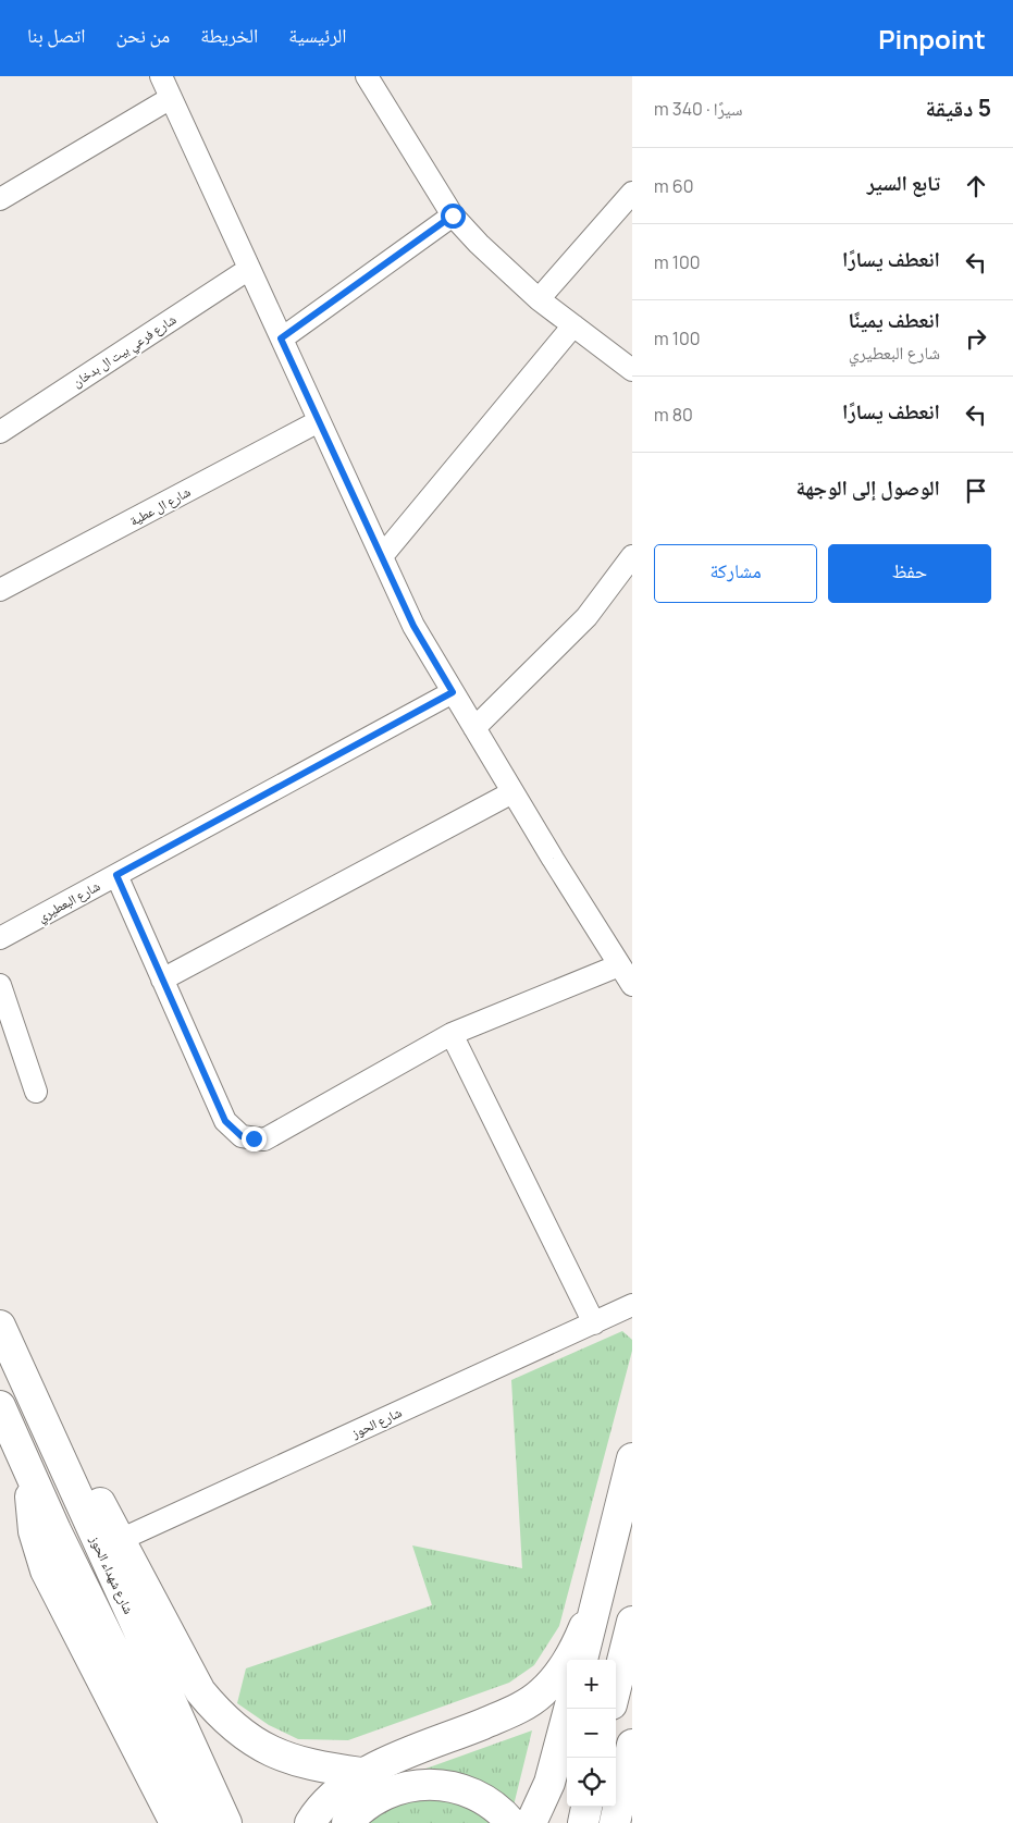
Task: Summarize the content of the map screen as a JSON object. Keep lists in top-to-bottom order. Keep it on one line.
{"streets":{"main road":["شارع شهداء الحوز"],"street":["شارع فرعي بيت ال بدخان","شارع ال عطية","شارع البعطيري","شارع الحوز"]},"page":{"header":"Pinpoint","nav":["الرئيسية","الخريطة","من نحن","اتصل بنا"],"heading":["5 دقيقة","سيرًا · 340 m"],"list":[["تابع السير","60 m"],["انعطف يسارًا","100 m"],["انعطف يمينًا","شارع البعطيري","100 m"],["انعطف يسارًا","80 m"],"الوصول إلى الوجهة"],"buttons":["حفظ","مشاركة"],"map_buttons":["+","−"]}}
